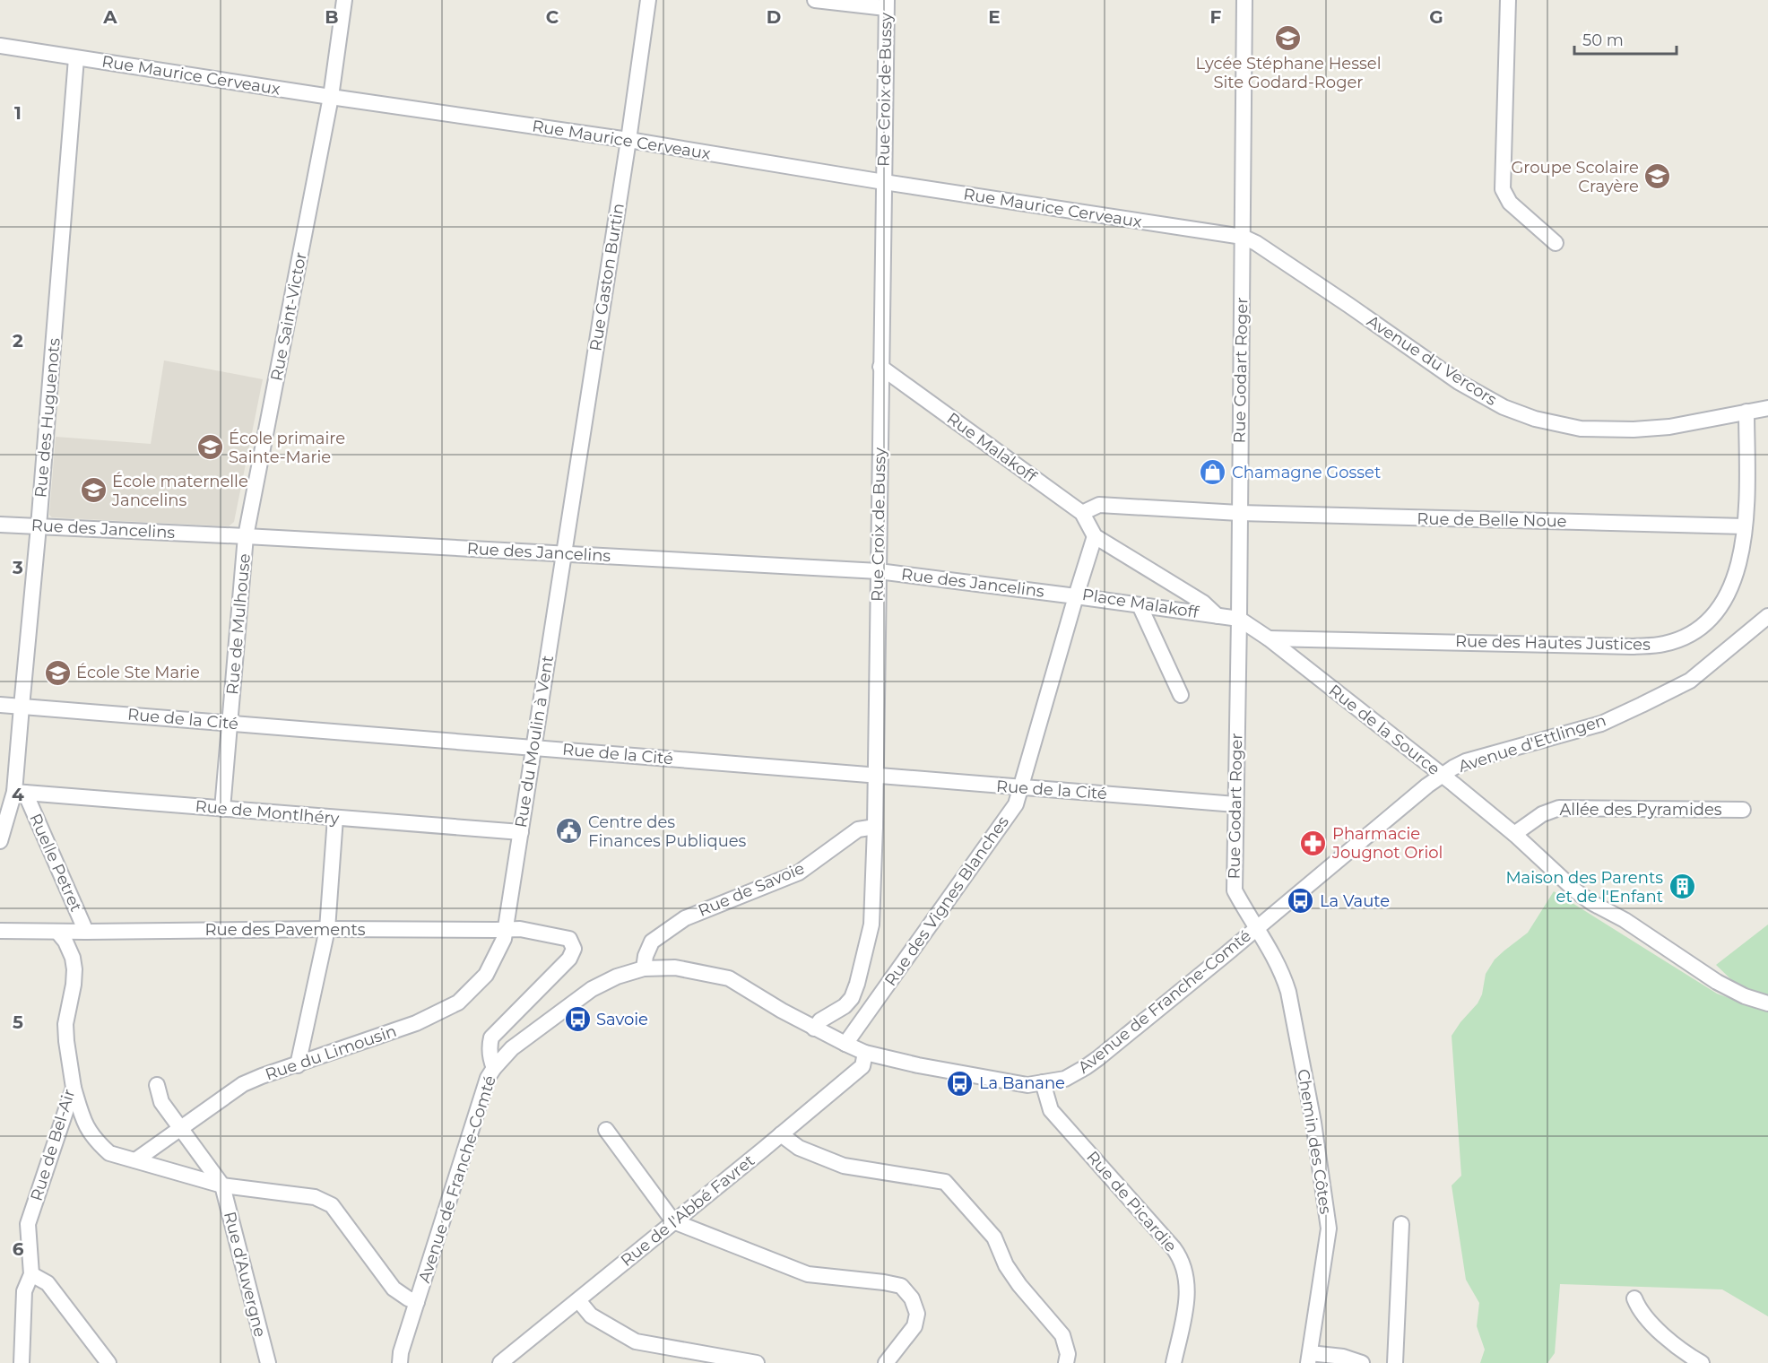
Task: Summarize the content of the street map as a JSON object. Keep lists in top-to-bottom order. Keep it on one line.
{"streets":{"street":["Rue Maurice Cerveaux","Rue Croix de Bussy","Rue Gaston Burtin","Rue Saint-Victor","Avenue du Vercors","Rue Godart Roger","Rue des Huguenots","Rue Malakoff","Rue de Belle Noue","Rue des Jancelins","Place Malakoff","Rue de Mulhouse","Rue des Hautes Justices","Rue de la Cité","Rue de la Source","Rue du Moulin à Vent","Avenue d'Ettlingen","Allée des Pyramides","Rue de Montlhéry","Ruelle Petret","Rue de Savoie","Rue des Vignes Blanches","Rue des Pavements","Avenue de Franche-Comté","Rue du Limousin","Chemin des Côtes","Rue de Bel-Air","Rue de Picardie","Rue de l'Abbé Favret","Rue d'Auvergne"]},"crossings":[["Rue Maurice Cerveaux","Rue Croix de Bussy"],["Rue Maurice Cerveaux","Rue Gaston Burtin"],["Rue Maurice Cerveaux","Rue Saint-Victor"],["Rue Maurice Cerveaux","Avenue du Vercors"],["Rue Maurice Cerveaux","Rue Godart Roger"],["Rue Maurice Cerveaux","Rue des Huguenots"],["Rue Croix de Bussy","Rue Malakoff"],["Rue Croix de Bussy","Rue des Jancelins"],["Rue Croix de Bussy","Rue de la Cité"],["Rue Croix de Bussy","Rue de Savoie"],["Rue Croix de Bussy","Avenue de Franche-Comté"],["Rue Gaston Burtin","Rue des Jancelins"],["Rue Gaston Burtin","Rue du Moulin à Vent"],["Rue Saint-Victor","Rue des Jancelins"],["Rue Saint-Victor","Rue de Mulhouse"],["Avenue du Vercors","Rue Godart Roger"],["Avenue du Vercors","Rue des Hautes Justices"],["Rue Godart Roger","Rue de Belle Noue"],["Rue Godart Roger","Place Malakoff"],["Rue Godart Roger","Rue de la Cité"],["Rue Godart Roger","Rue de la Source"],["Rue Godart Roger","Avenue d'Ettlingen"],["Rue Godart Roger","Avenue de Franche-Comté"],["Rue Godart Roger","Chemin des Côtes"],["Rue des Huguenots","Rue des Jancelins"],["Rue des Huguenots","Rue de la Cité"],["Rue des Huguenots","Rue de Montlhéry"],["Rue des Huguenots","Ruelle Petret"],["Rue Malakoff","Rue de Belle Noue"],["Rue Malakoff","Place Malakoff"],["Rue de Belle Noue","Rue des Hautes Justices"],["Rue des Jancelins","Place Malakoff"],["Rue des Jancelins","Rue de Mulhouse"],["Rue des Jancelins","Rue du Moulin à Vent"],["Rue des Jancelins","Rue des Vignes Blanches"],["Place Malakoff","Rue de la Source"],["Place Malakoff","Rue des Vignes Blanches"],["Rue de Mulhouse","Rue de la Cité"],["Rue de Mulhouse","Rue de Montlhéry"],["Rue des Hautes Justices","Rue de la Source"],["Rue de la Cité","Rue du Moulin à Vent"],["Rue de la Cité","Rue des Vignes Blanches"],["Rue de la Source","Avenue d'Ettlingen"],["Rue de la Source","Allée des Pyramides"],["Rue du Moulin à Vent","Rue de Montlhéry"],["Rue du Moulin à Vent","Rue des Pavements"],["Rue du Moulin à Vent","Rue du Limousin"],["Avenue d'Ettlingen","Avenue de Franche-Comté"],["Avenue d'Ettlingen","Chemin des Côtes"],["Rue de Montlhéry","Ruelle Petret"],["Ruelle Petret","Rue des Pavements"],["Rue de Savoie","Avenue de Franche-Comté"],["Rue des Vignes Blanches","Avenue de Franche-Comté"],["Rue des Pavements","Avenue de Franche-Comté"],["Rue des Pavements","Rue du Limousin"],["Rue des Pavements","Rue de Bel-Air"],["Avenue de Franche-Comté","Chemin des Côtes"],["Avenue de Franche-Comté","Rue de Picardie"],["Avenue de Franche-Comté","Rue de l'Abbé Favret"]],"places":{"school or university":["Lycée Stéphane Hessel Site Godard-Roger","Groupe Scolaire Crayère","École primaire Sainte-Marie","École maternelle Jancelins","École Ste Marie"],"shop":["Chamagne Gosset"],"public building":["Centre des Finances Publiques"],"pharmacy":["Pharmacie Jougnot Oriol"],"building":["Maison des Parents et de l'Enfant"],"bus stop":["La Vaute","Savoie","La Banane"]},"scale_bar":"50 m","grid":{"columns":["A","B","C","D","E","F","G"],"rows":["1","2","3","4","5","6"]}}
